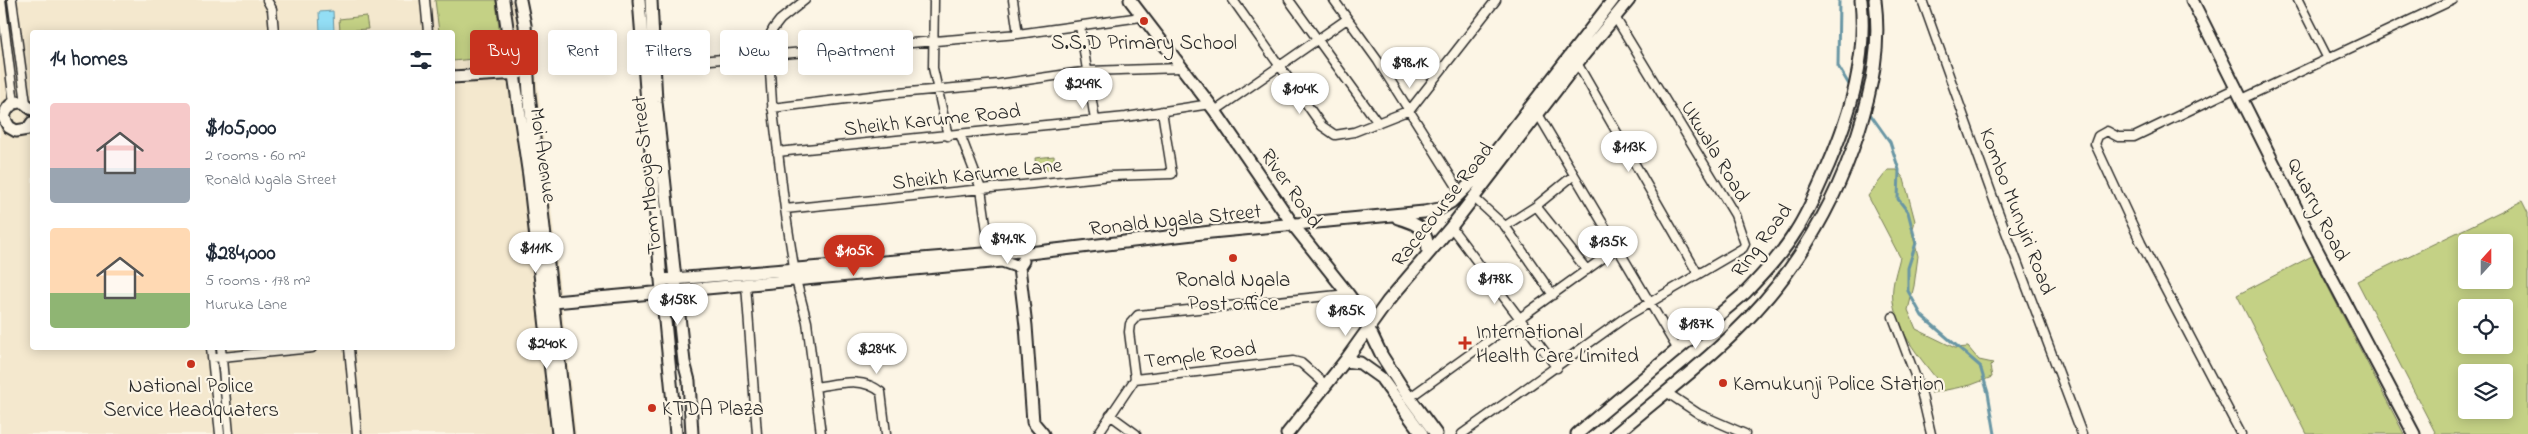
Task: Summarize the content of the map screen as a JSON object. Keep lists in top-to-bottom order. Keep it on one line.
{"streets":{"main road":["Moi Avenue","Tom Mboya Street","River Road","Racecourse Road","Quarry Road","Ronald Ngala Street","Ring Road"],"street":["Sheikh Karume Road","Ukwala Road","Sheikh Karume Lane","Kombo Munyiri Road","Temple Road"]},"crossings":[["Sheikh Karume Road","Sheikh Karume Lane"],["Sheikh Karume Road","River Road"],["Ukwala Road","Racecourse Road"],["Moi Avenue","Ronald Ngala Street"],["Tom Mboya Street","Ronald Ngala Street"],["River Road","Racecourse Road"],["River Road","Ronald Ngala Street"],["Racecourse Road","Ronald Ngala Street"],["Racecourse Road","Temple Road"]],"places":{"other":["S.S.D Primary School","Ronald Ngala Post office","National Police Service Headquaters","Kamukunji Police Station","KTDA Plaza"],"health":["International Health Care Limited"]},"north":"top","page":{"chip":["Buy","Rent","Filters","New","Apartment"],"heading":"14 homes","price":["$98.1K","$249K","$104K","$113K","$91.9K","$135K","$111K","$105K","$178K","$158K","$185K","$187K","$240K","$284K"],"list":[{"name":"$105,000","note":"2 rooms · 60 m² · Ronald Ngala Street"},{"name":"$284,000","note":"5 rooms · 178 m² · Muruka Lane"}]}}
